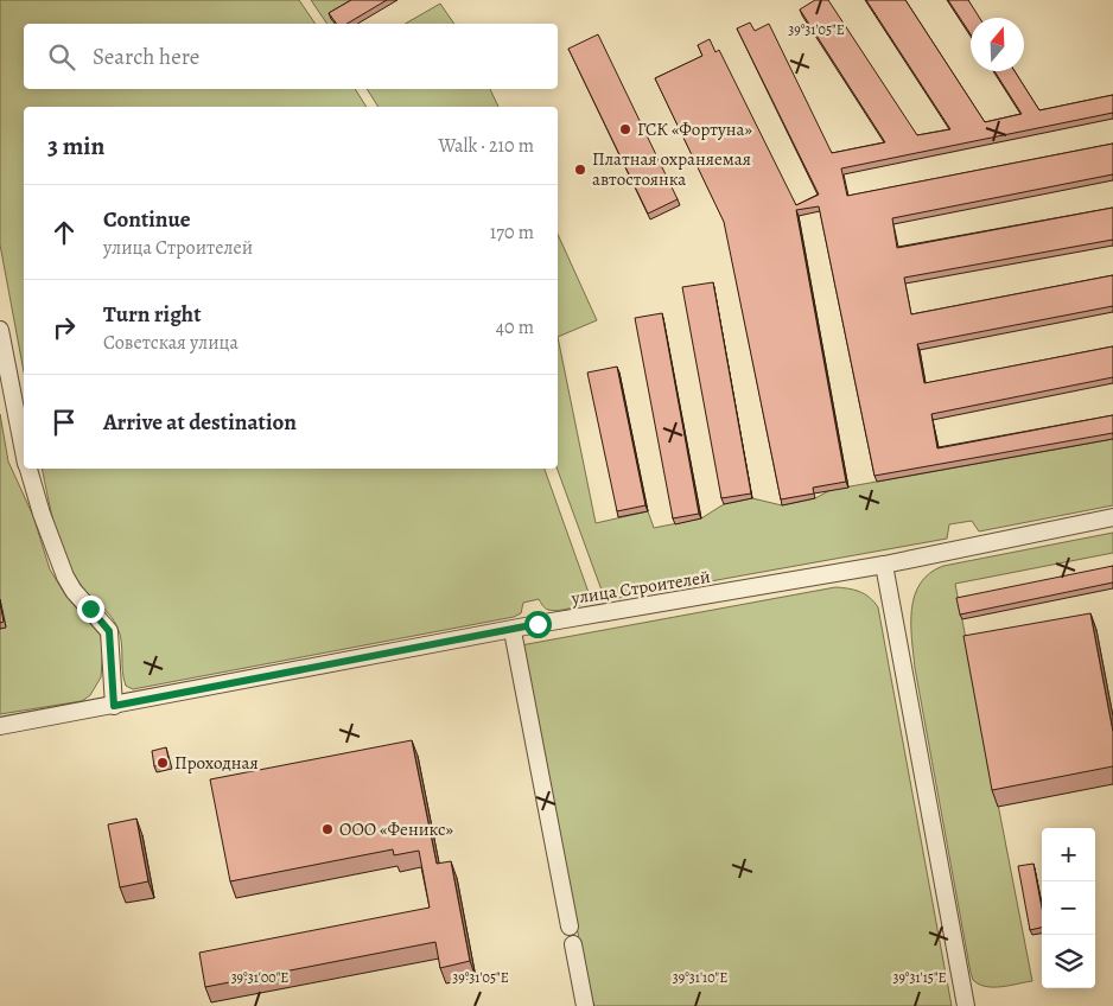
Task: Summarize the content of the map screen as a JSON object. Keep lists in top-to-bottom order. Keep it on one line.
{"streets":{"street":["улица Строителей"]},"places":["ГСК «Фортуна»","Платная охраняемая автостоянка","Проходная","ООО «Феникс»"],"north":"top","page":{"search":"Search here","heading":["3 min","Walk · 210 m"],"list":[["Continue","улица Строителей","170 m"],["Turn right","Советская улица","40 m"],"Arrive at destination"],"map_buttons":["+","−"]},"coordinates":["39°31'05\"E","39°31'00\"E","39°31'10\"E","39°31'15\"E"]}
